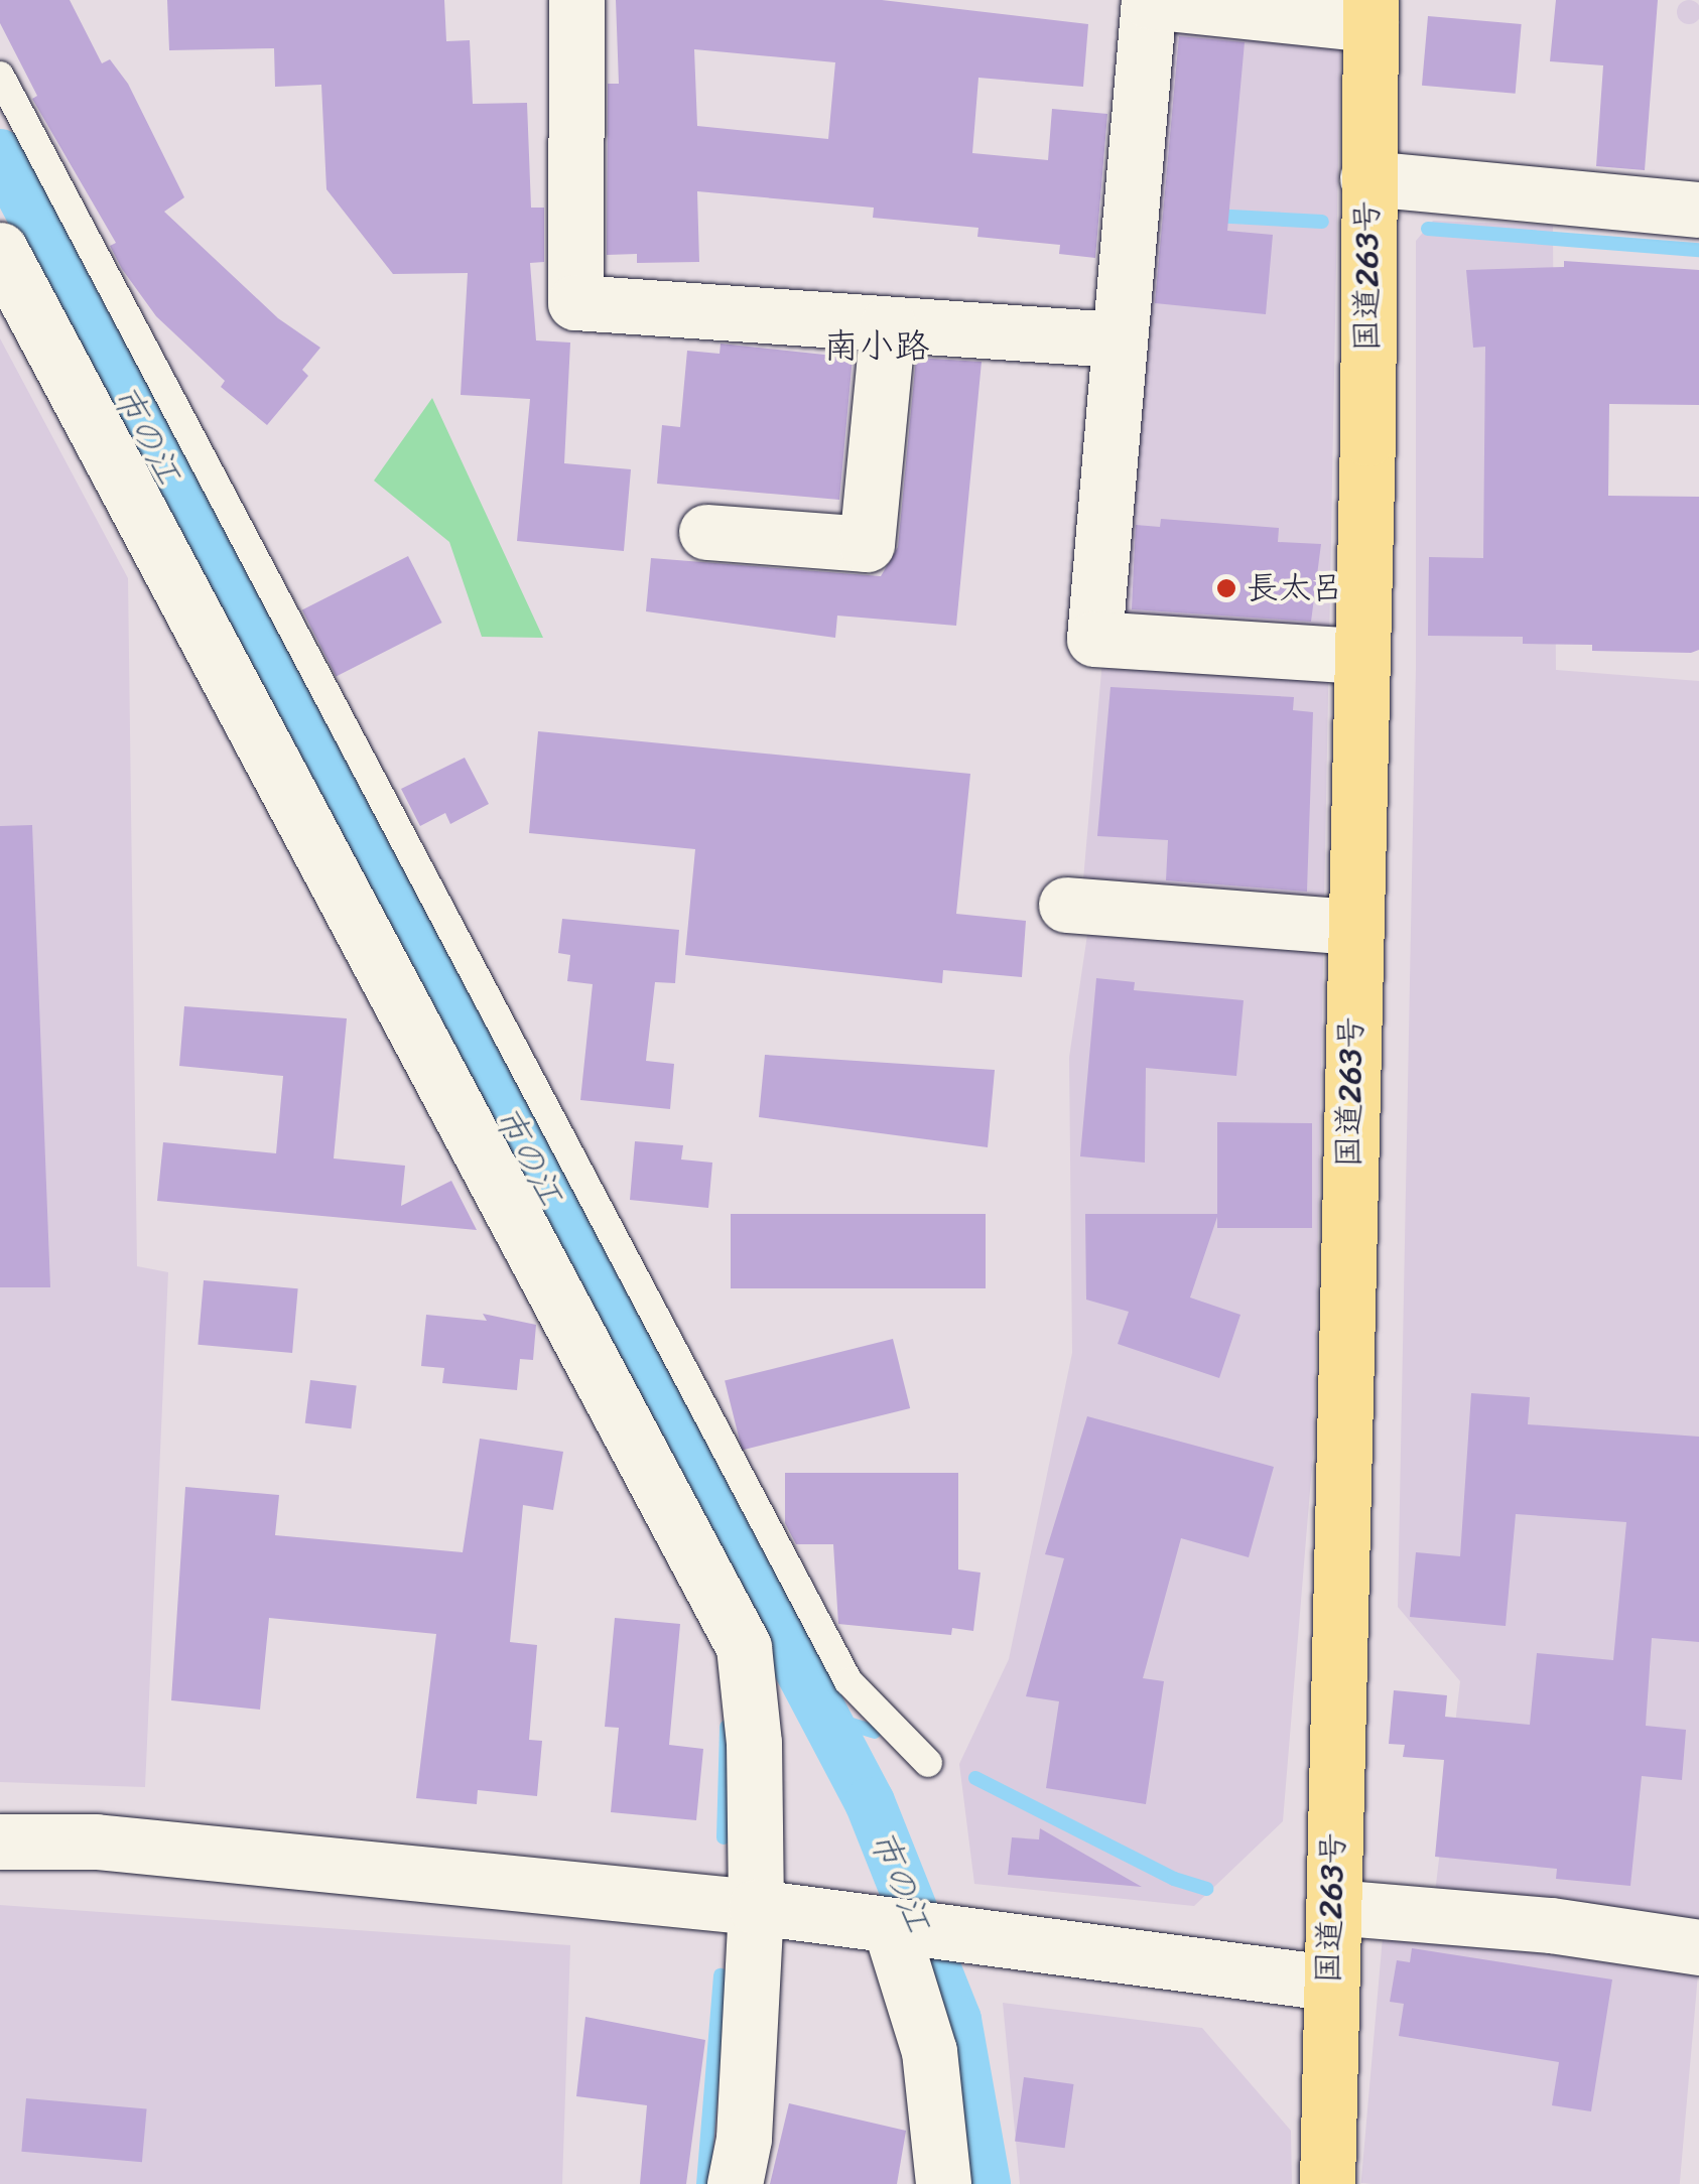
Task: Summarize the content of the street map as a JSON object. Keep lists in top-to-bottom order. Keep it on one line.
{"streets":{"highway":["国道263号"]},"districts":["南小路"],"water":["市の江"],"places":["長太呂"]}
